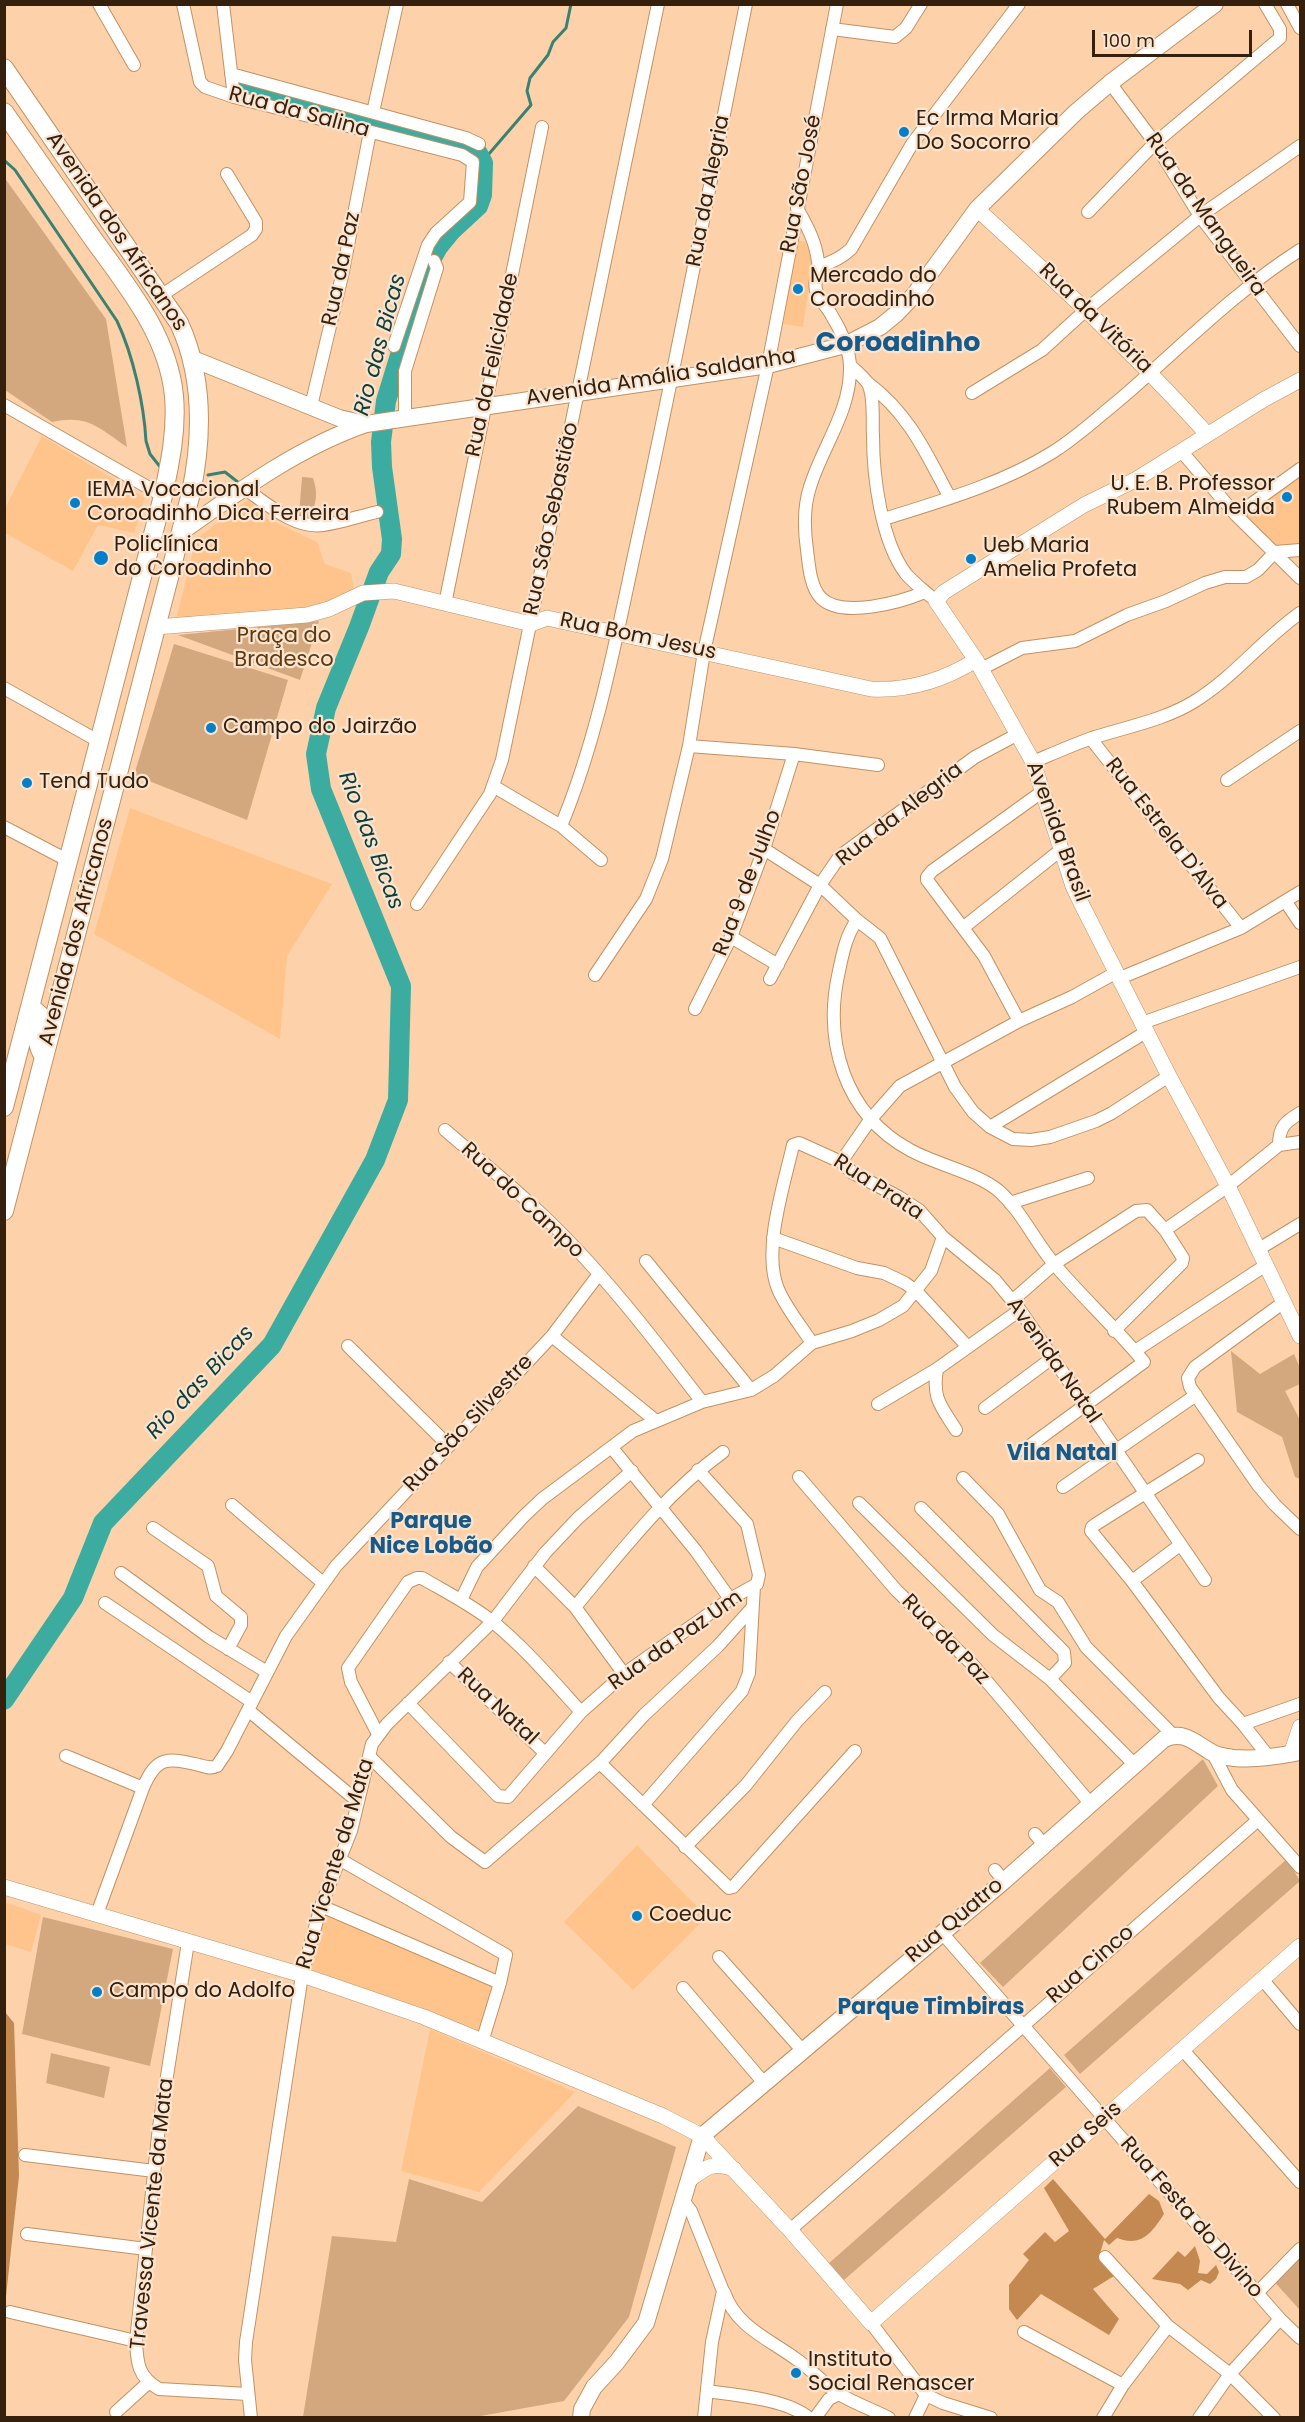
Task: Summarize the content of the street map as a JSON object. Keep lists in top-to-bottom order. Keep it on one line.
{"streets":{"main road":["Avenida dos Africanos","Avenida Amália Saldanha","Rua Quatro"],"street":["Rua da Salina","Rua São José","Rua da Alegria","Rua da Mangueira","Rua da Paz","Rua da Vitória","Rua da Felicidade","Rua São Sebastião","Rua Bom Jesus","Avenida Brasil","Rua Estrela D'Alva","Rua 9 de Julho","Rua Prata","Rua do Campo","Avenida Natal","Rua São Silvestre","Rua da Paz Um","Rua Natal","Rua Vicente da Mata","Rua Cinco","Rua Seis","Travessa Vicente da Mata","Rua Festa do Divino"]},"crossings":[["Rua da Salina","Rua da Paz"],["Rua São José","Avenida Amália Saldanha"],["Rua São José","Rua Bom Jesus"],["Rua da Alegria","Avenida Amália Saldanha"],["Rua da Alegria","Rua Bom Jesus"],["Rua da Alegria","Avenida Brasil"],["Rua da Mangueira","Avenida Amália Saldanha"],["Avenida dos Africanos","Avenida Amália Saldanha"],["Avenida dos Africanos","Rua Bom Jesus"],["Rua da Paz","Avenida Amália Saldanha"],["Rua da Paz","Rua Quatro"],["Rua da Vitória","Avenida Amália Saldanha"],["Rua da Felicidade","Avenida Amália Saldanha"],["Rua da Felicidade","Rua Bom Jesus"],["Avenida Amália Saldanha","Rua São Sebastião"],["Rua São Sebastião","Rua Bom Jesus"],["Rua Bom Jesus","Avenida Brasil"],["Rua Prata","Avenida Natal"],["Rua do Campo","Rua São Silvestre"],["Rua da Paz Um","Rua Natal"],["Rua da Paz Um","Rua Vicente da Mata"],["Rua Natal","Rua Vicente da Mata"],["Rua Quatro","Rua Festa do Divino"],["Rua Cinco","Rua Festa do Divino"],["Rua Seis","Rua Festa do Divino"]],"districts":["Coroadinho","Vila Natal","Parque Nice Lobão","Parque Timbiras"],"water":["Rio das Bicas"],"parks":["Praça do Bradesco"],"places":["Ec Irma Maria Do Socorro","Mercado do Coroadinho","U. E. B. Professor Rubem Almeida","IEMA Vocacional Coroadinho Dica Ferreira","Policlínica do Coroadinho","Ueb Maria Amelia Profeta","Campo do Jairzão","Tend Tudo","Coeduc","Campo do Adolfo","Instituto Social Renascer"],"scale_bar":"100 m"}
